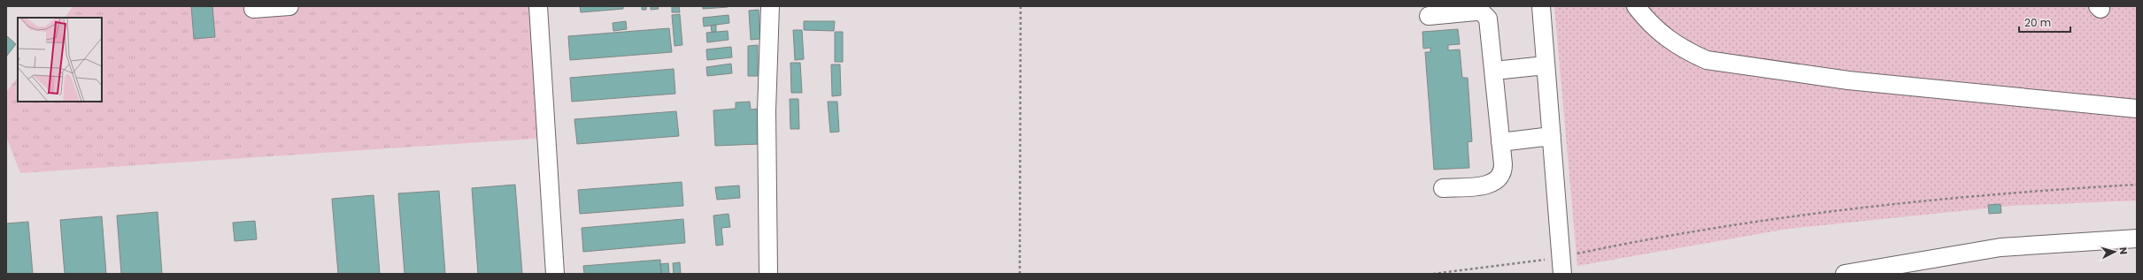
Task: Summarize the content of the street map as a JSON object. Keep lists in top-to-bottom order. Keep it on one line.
{"scale_bar":"20 m","north":"right"}
